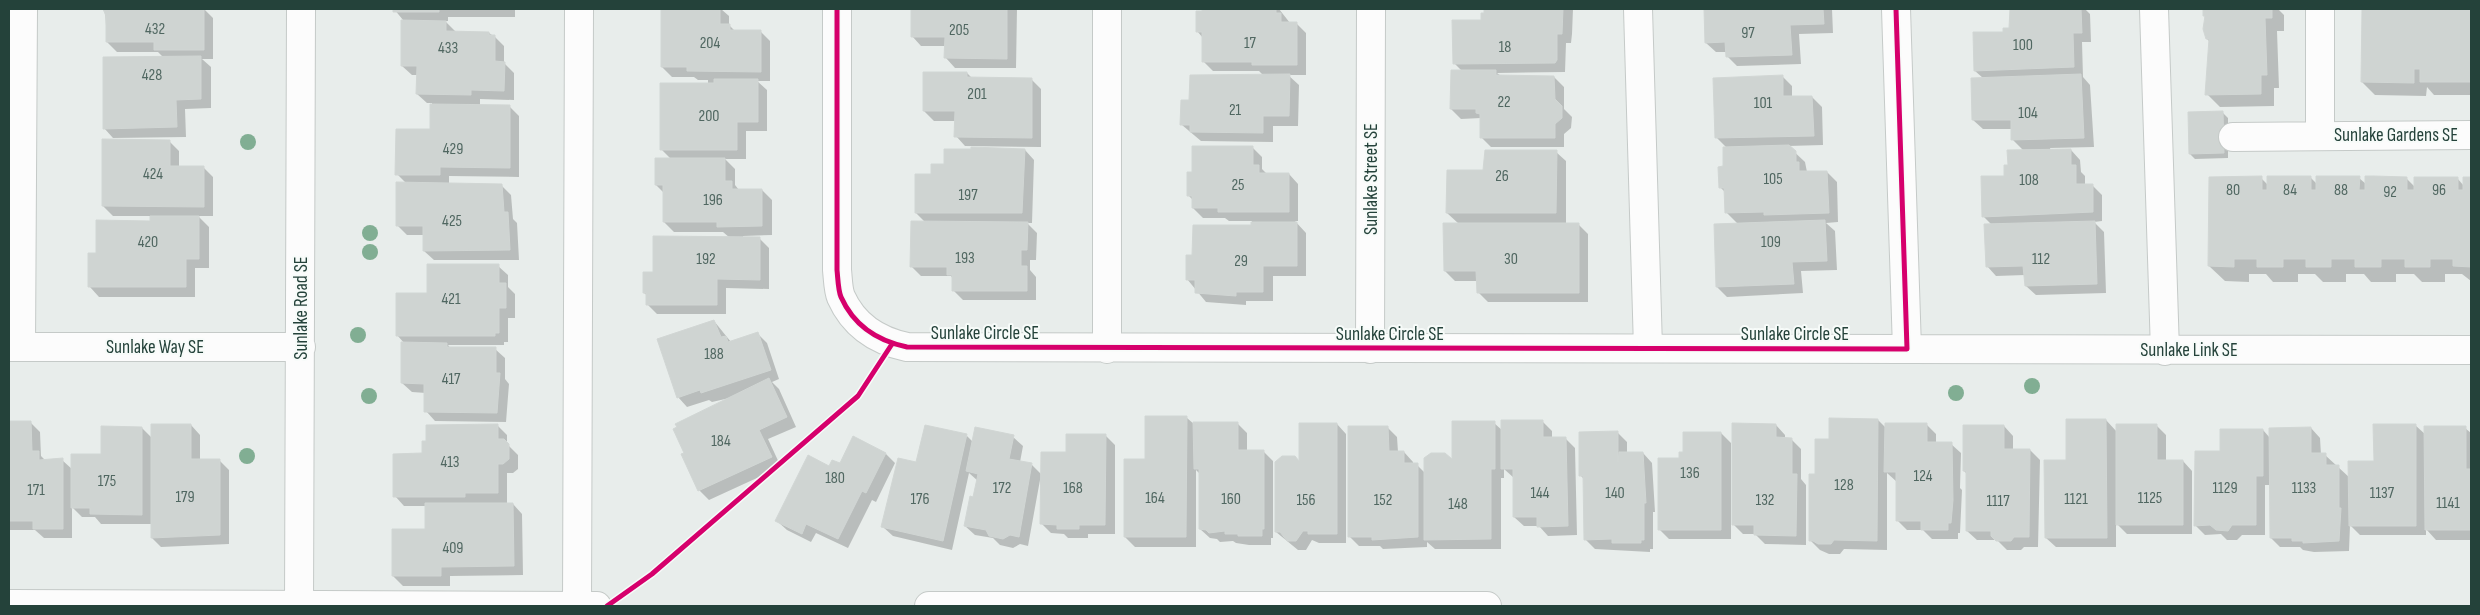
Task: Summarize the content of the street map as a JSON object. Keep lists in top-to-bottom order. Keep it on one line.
{"streets":{"street":["Sunlake Gardens SE","Sunlake Street SE","Sunlake Road SE","Sunlake Circle SE","Sunlake Way SE","Sunlake Link SE"]},"crossings":[["Sunlake Street SE","Sunlake Circle SE"],["Sunlake Road SE","Sunlake Way SE"],["Sunlake Circle SE","Sunlake Link SE"]],"house_numbers":["432","205","97","204","17","100","18","433","428","201","22","101","21","104","200","429","424","26","105","108","25","80","84","88","96","92","197","196","425","420","109","193","192","30","112","29","421","188","417","184","413","136","124","180","175","128","172","168","1129","1133","171","144","140","1137","179","164","1125","176","160","1121","156","152","132","1117","1141","148","409"]}
